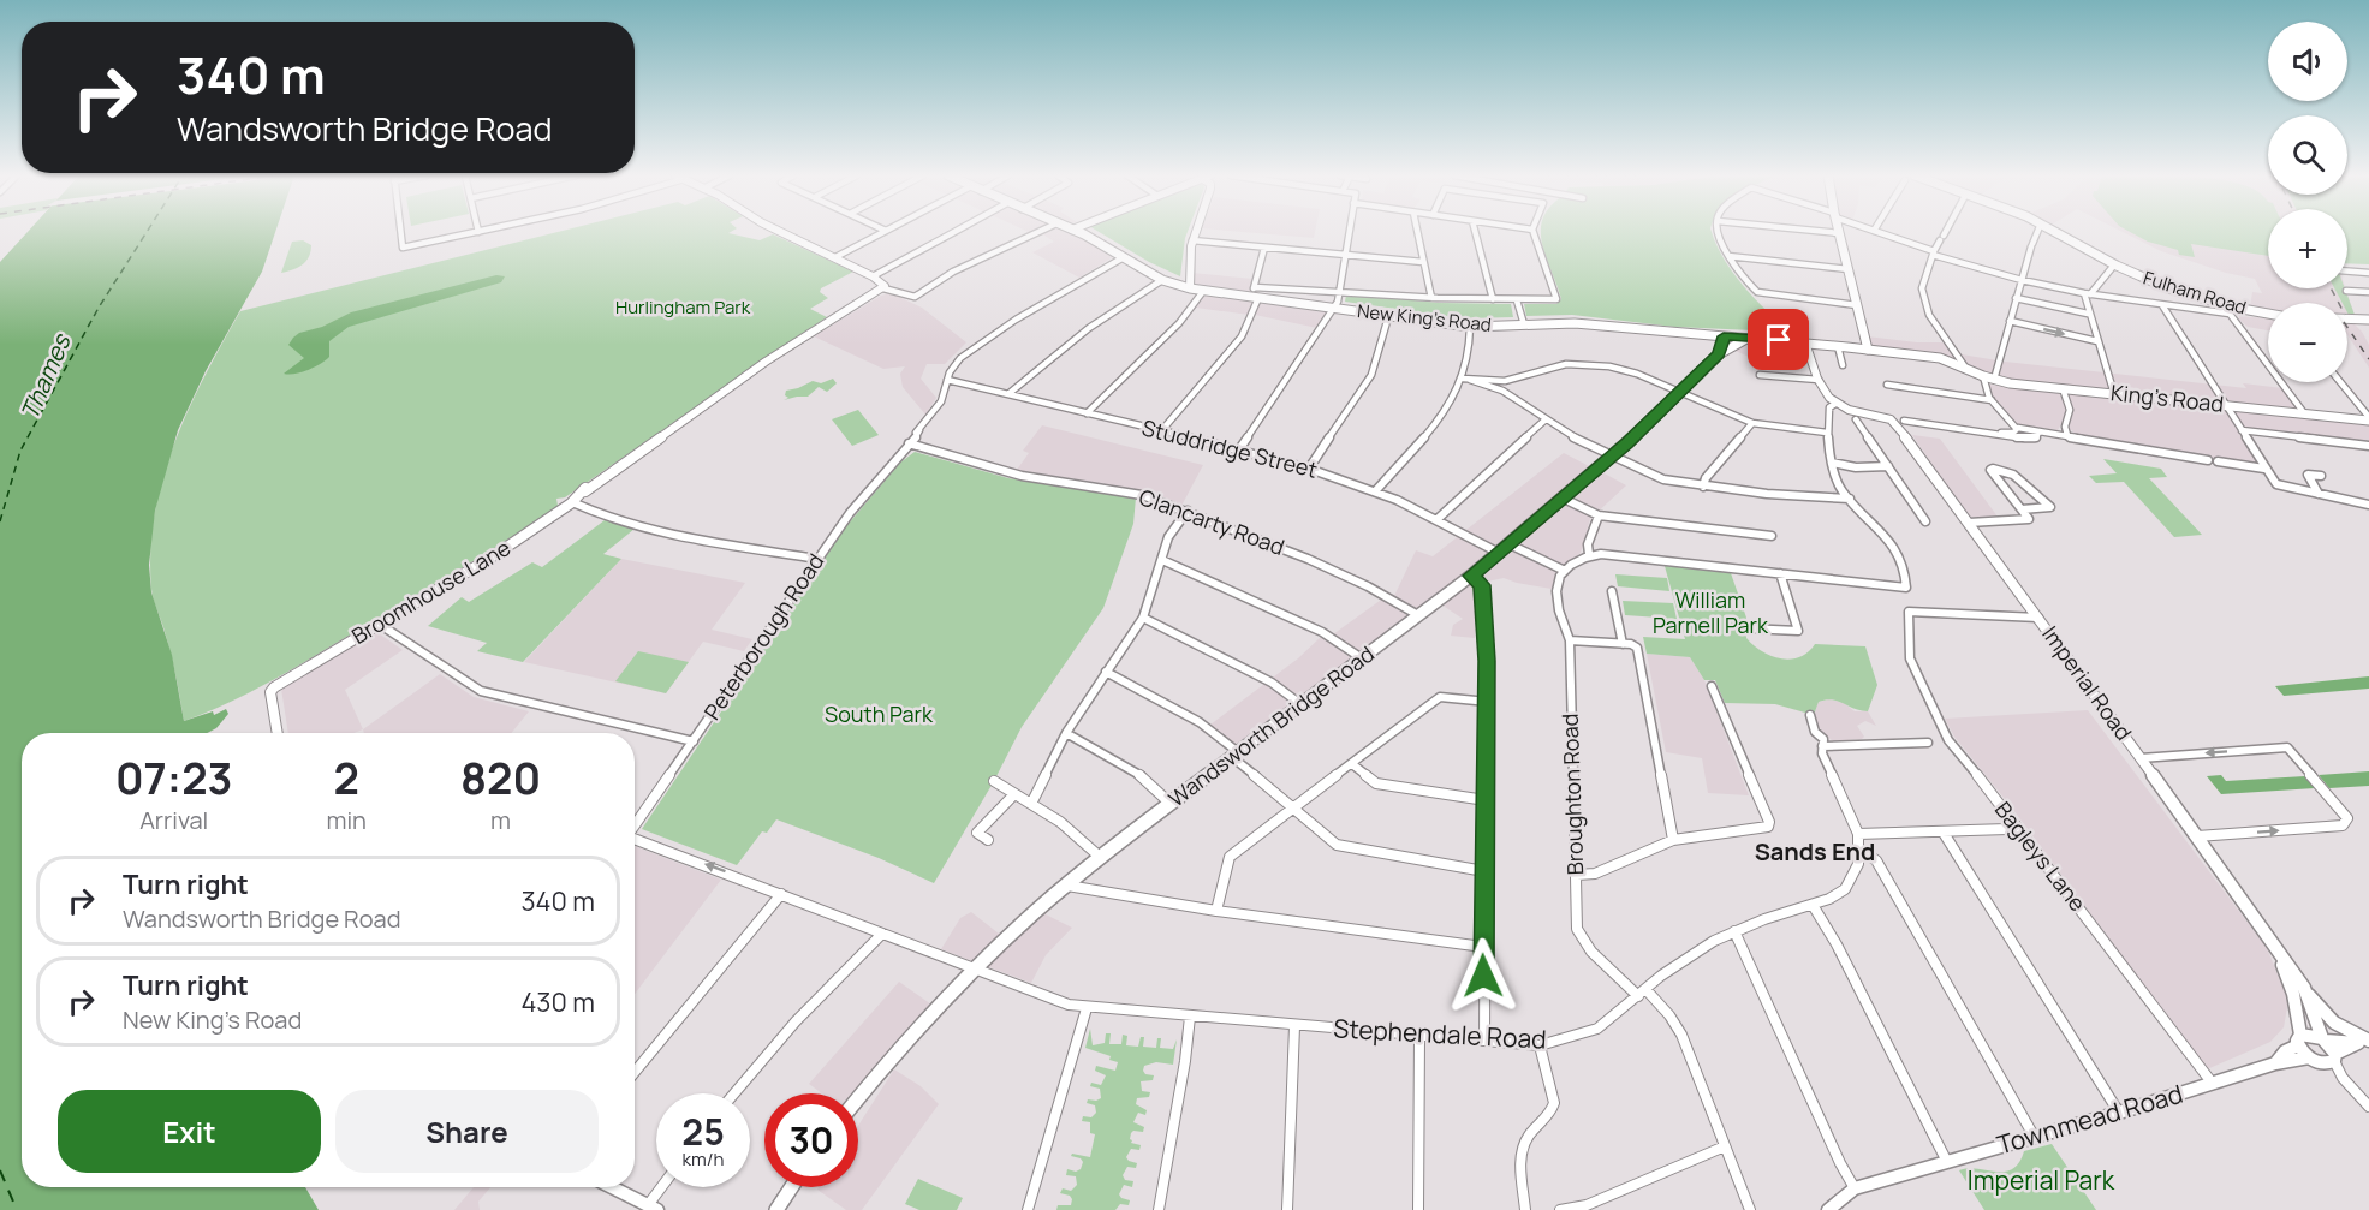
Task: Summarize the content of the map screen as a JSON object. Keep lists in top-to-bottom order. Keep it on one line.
{"streets":{"main road":["Fulham Road","New King's Road","King's Road","Wandsworth Bridge Road"],"street":["Studdridge Street","Clancarty Road","Broomhouse Lane","Peterborough Road","Imperial Road","Broughton Road","Bagleys Lane","Stephendale Road","Townmead Road"]},"crossings":[["New King's Road","King's Road"],["New King's Road","Peterborough Road"],["Studdridge Street","Peterborough Road"],["Studdridge Street","Wandsworth Bridge Road"],["Clancarty Road","Peterborough Road"],["Clancarty Road","Wandsworth Bridge Road"],["Imperial Road","Bagleys Lane"],["Imperial Road","Townmead Road"],["Wandsworth Bridge Road","Stephendale Road"],["Broughton Road","Stephendale Road"],["Bagleys Lane","Townmead Road"]],"districts":["Sands End"],"water":["Thames"],"parks":["Hurlingham Park","William Parnell Park","South Park","Imperial Park"],"page":{"map_buttons":["+","−"],"turn":["340 m","Wandsworth Bridge Road"],"eta":["07:23","Arrival","2","min","820","m"],"list":[{"name":"Turn right","note":"Wandsworth Bridge Road","value":"340 m"},{"name":"Turn right","note":"New King's Road","value":"430 m"}],"buttons":["Exit","Share"],"speed":"25 km/h","limit":"30"}}
